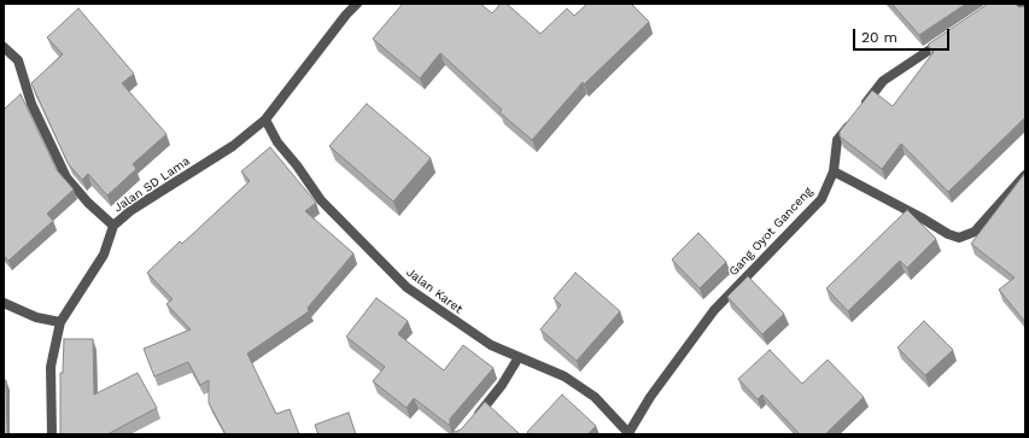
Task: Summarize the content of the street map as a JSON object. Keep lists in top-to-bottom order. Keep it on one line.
{"streets":{"street":["Jalan SD Lama","Gang Oyot Ganceng","Jalan Karet"]},"crossings":[["Jalan SD Lama","Jalan Karet"],["Gang Oyot Ganceng","Jalan Karet"]],"scale_bar":"20 m"}
